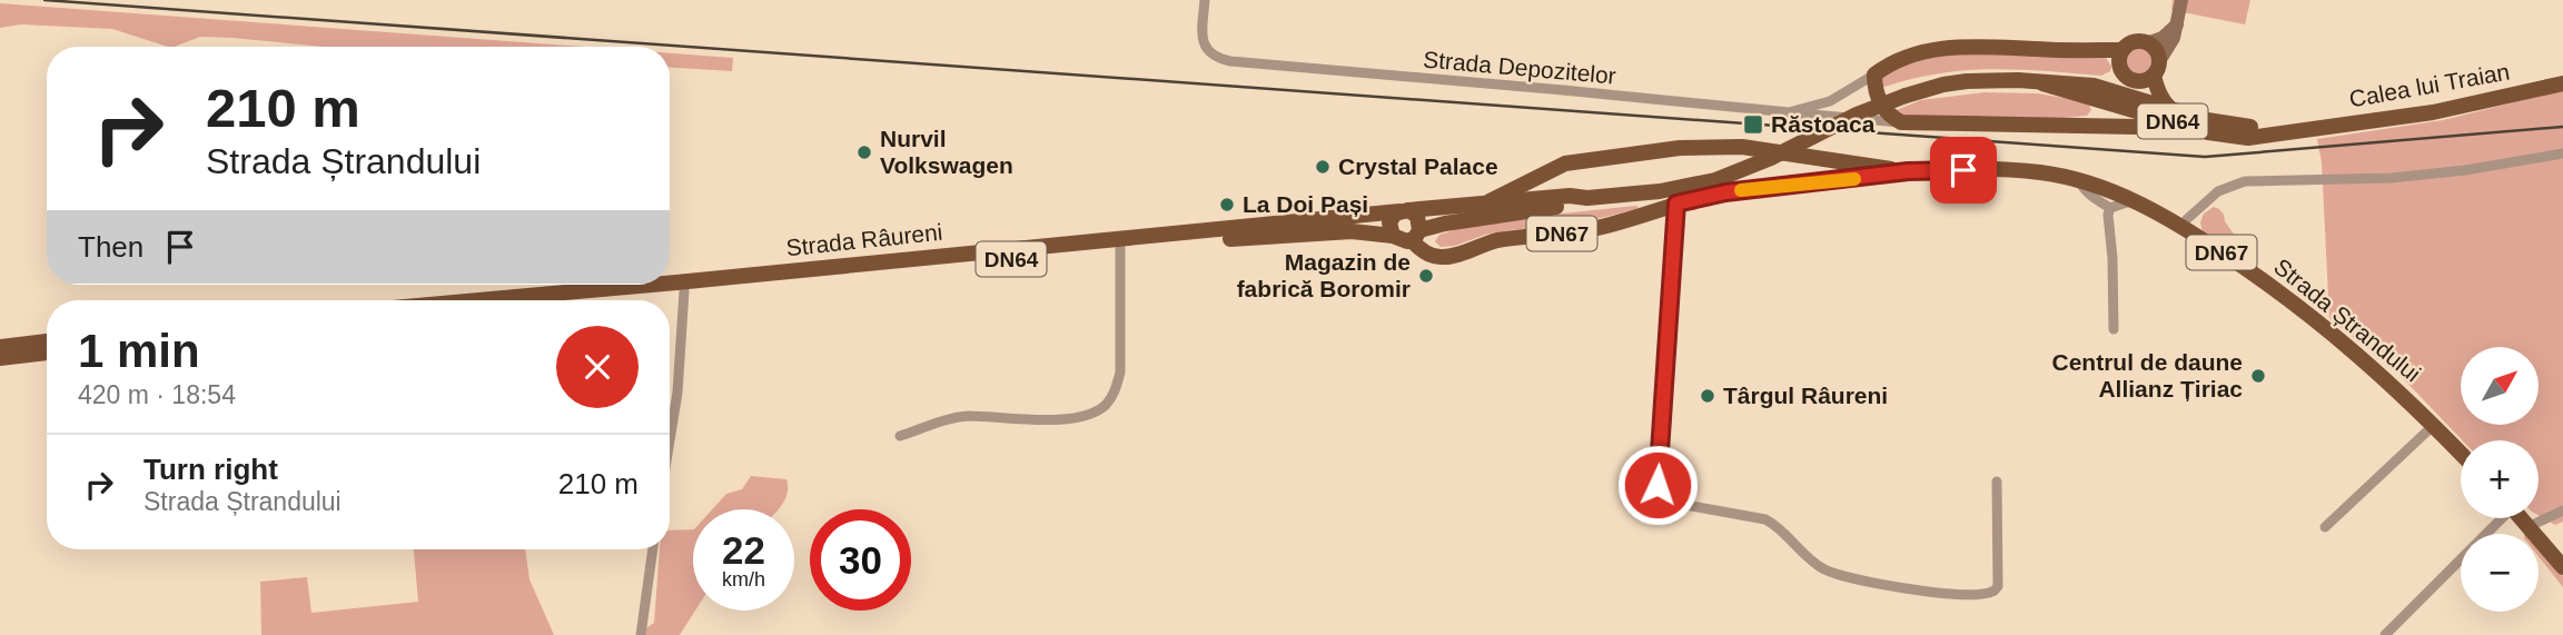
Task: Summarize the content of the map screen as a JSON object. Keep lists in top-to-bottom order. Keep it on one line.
{"streets":{"main road":["Calea lui Traian","DN64","DN67","Strada Râureni","Strada Ștrandului"],"street":["Strada Depozitelor"]},"crossings":[["Calea lui Traian","DN64"],["Calea lui Traian","DN67"],["Calea lui Traian","Strada Râureni"],["Calea lui Traian","Strada Ștrandului"],["DN64","Strada Râureni"],["DN64","Strada Ștrandului"],["DN67","Strada Ștrandului"],["Strada Râureni","Strada Ștrandului"]],"places":{"transit":["Răstoaca"],"other":["Nurvil Volkswagen","Crystal Palace","La Doi Pași","Magazin de fabrică Boromir","Centrul de daune Allianz Țiriac","Târgul Râureni"]},"north":"top right","page":{"turn":["210 m","Strada Ștrandului"],"then":"Then","heading":["1 min","420 m · 18:54"],"map_buttons":["+","−"],"list":[{"name":"Turn right","note":"Strada Ștrandului","value":"210 m"}],"speed":"22 km/h","limit":"30"}}
